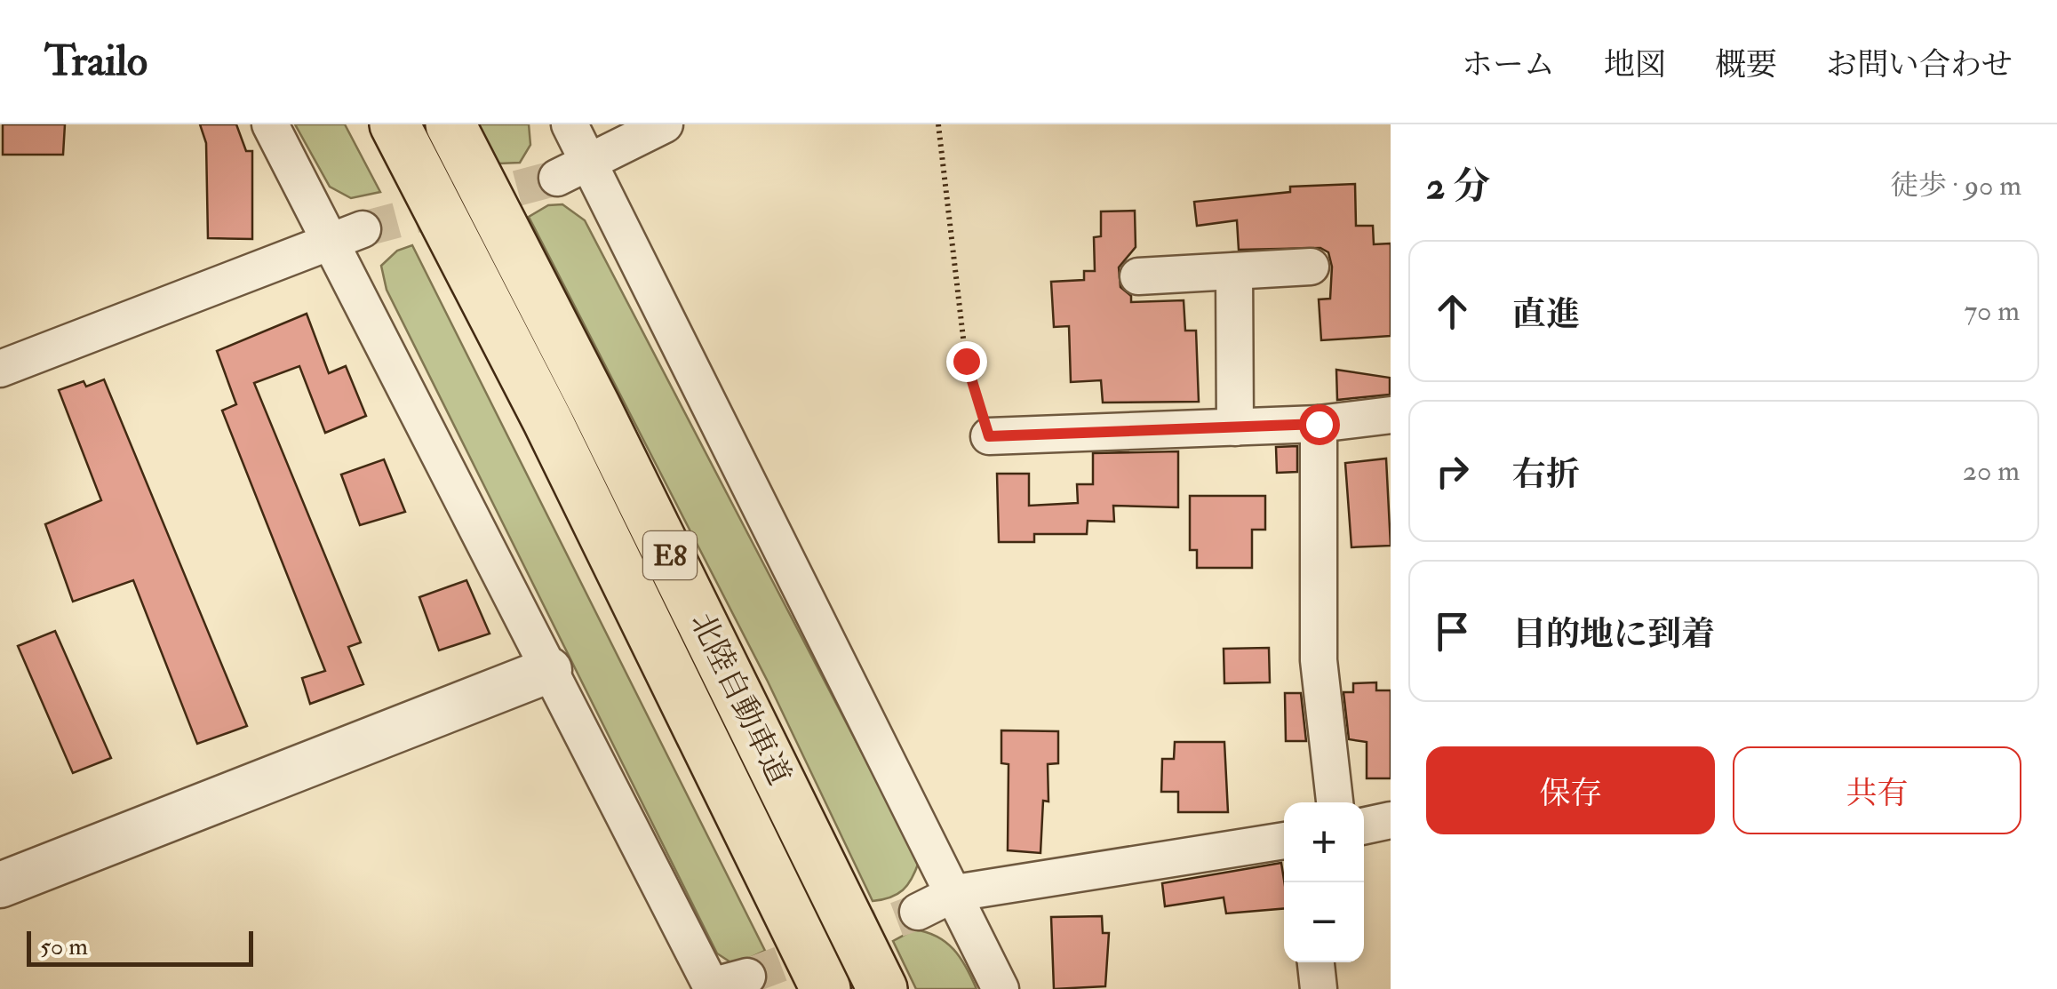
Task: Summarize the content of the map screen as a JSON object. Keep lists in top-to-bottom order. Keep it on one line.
{"streets":{"highway":["E8","北陸自動車道"]},"scale_bar":"50 m","page":{"header":"Trailo","nav":["ホーム","地図","概要","お問い合わせ"],"heading":["2 分","徒歩 · 90 m"],"list":[["直進","70 m"],["右折","20 m"],"目的地に到着"],"buttons":["保存","共有"],"map_buttons":["+","−"],"scale":"50 m"}}
